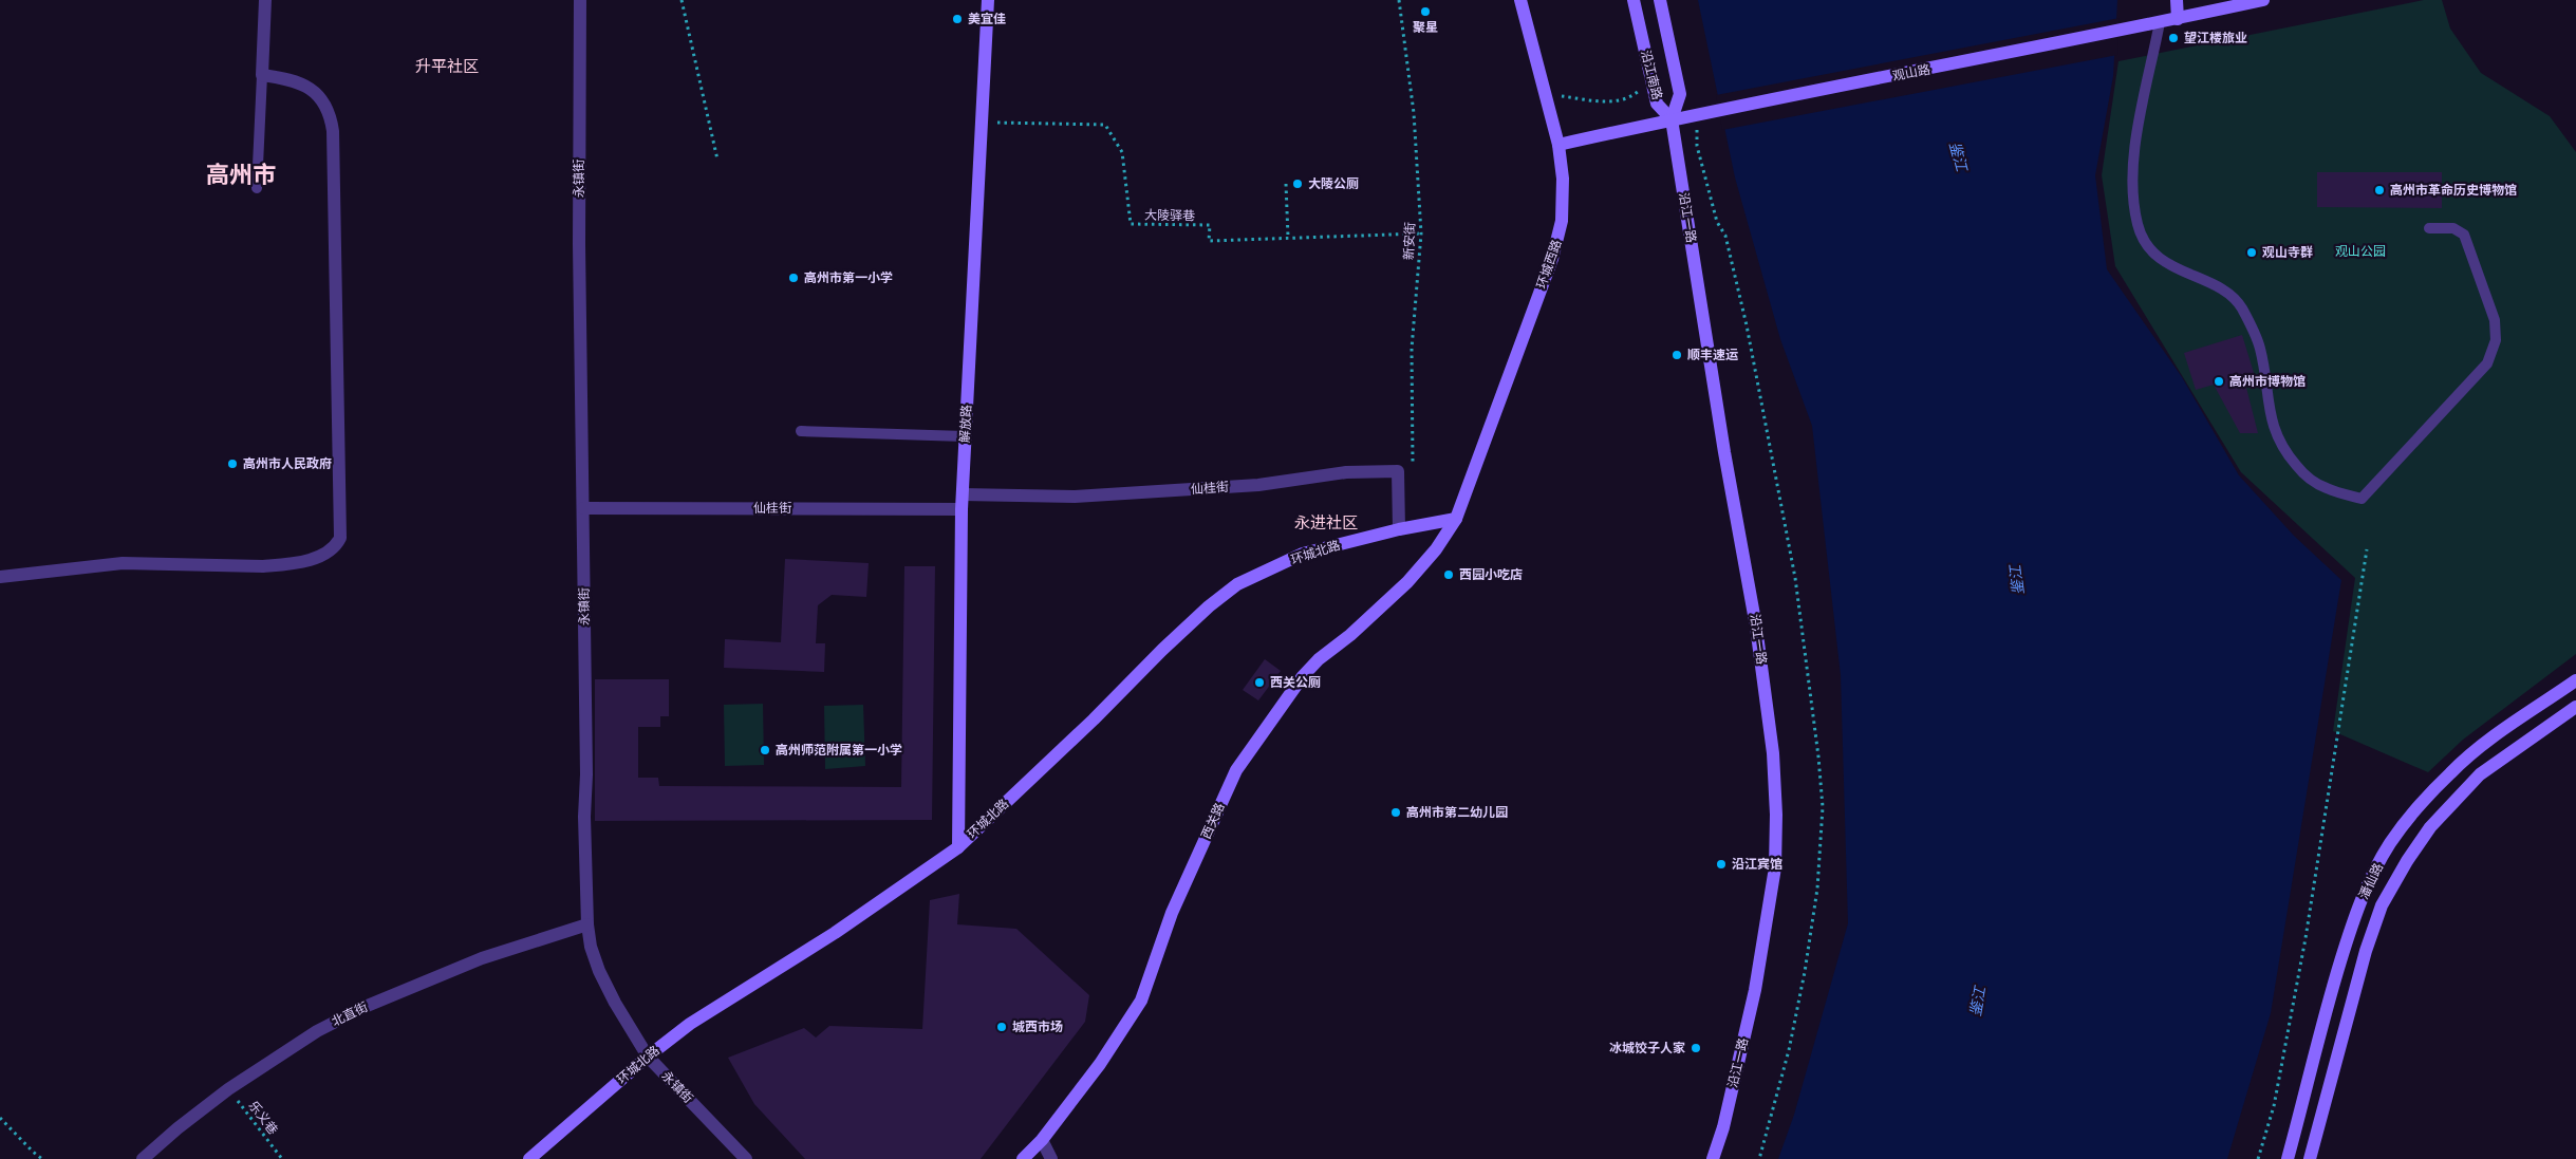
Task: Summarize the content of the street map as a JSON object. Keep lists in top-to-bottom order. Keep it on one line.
{"streets":{"street":["观山路","沿江南路","永镇街","沿江一路","环城西路","解放路","仙桂街","环城北路","西关路","潘仙路","北直街"],"path":["大陵驿巷","新安街","乐义巷"]},"crossings":[["观山路","沿江南路"],["观山路","沿江一路"],["观山路","环城西路"],["沿江南路","沿江一路"],["永镇街","仙桂街"],["永镇街","环城北路"],["永镇街","北直街"],["大陵驿巷","新安街"],["大陵驿巷","解放路"],["新安街","仙桂街"],["环城西路","环城北路"],["环城西路","西关路"],["解放路","仙桂街"],["解放路","环城北路"],["环城北路","西关路"],["北直街","乐义巷"]],"districts":["升平社区","高州市","永进社区"],"water":["鉴江"],"parks":["观山公园"],"places":["聚星","美宜佳","望江楼旅业","大陵公厕","高州市革命历史博物馆","观山寺群","高州市第一小学","顺丰速运","高州市博物馆","高州市人民政府","西园小吃店","西关公厕","高州师范附属第一小学","高州市第二幼儿园","沿江宾馆","城西市场","冰城饺子人家"]}
